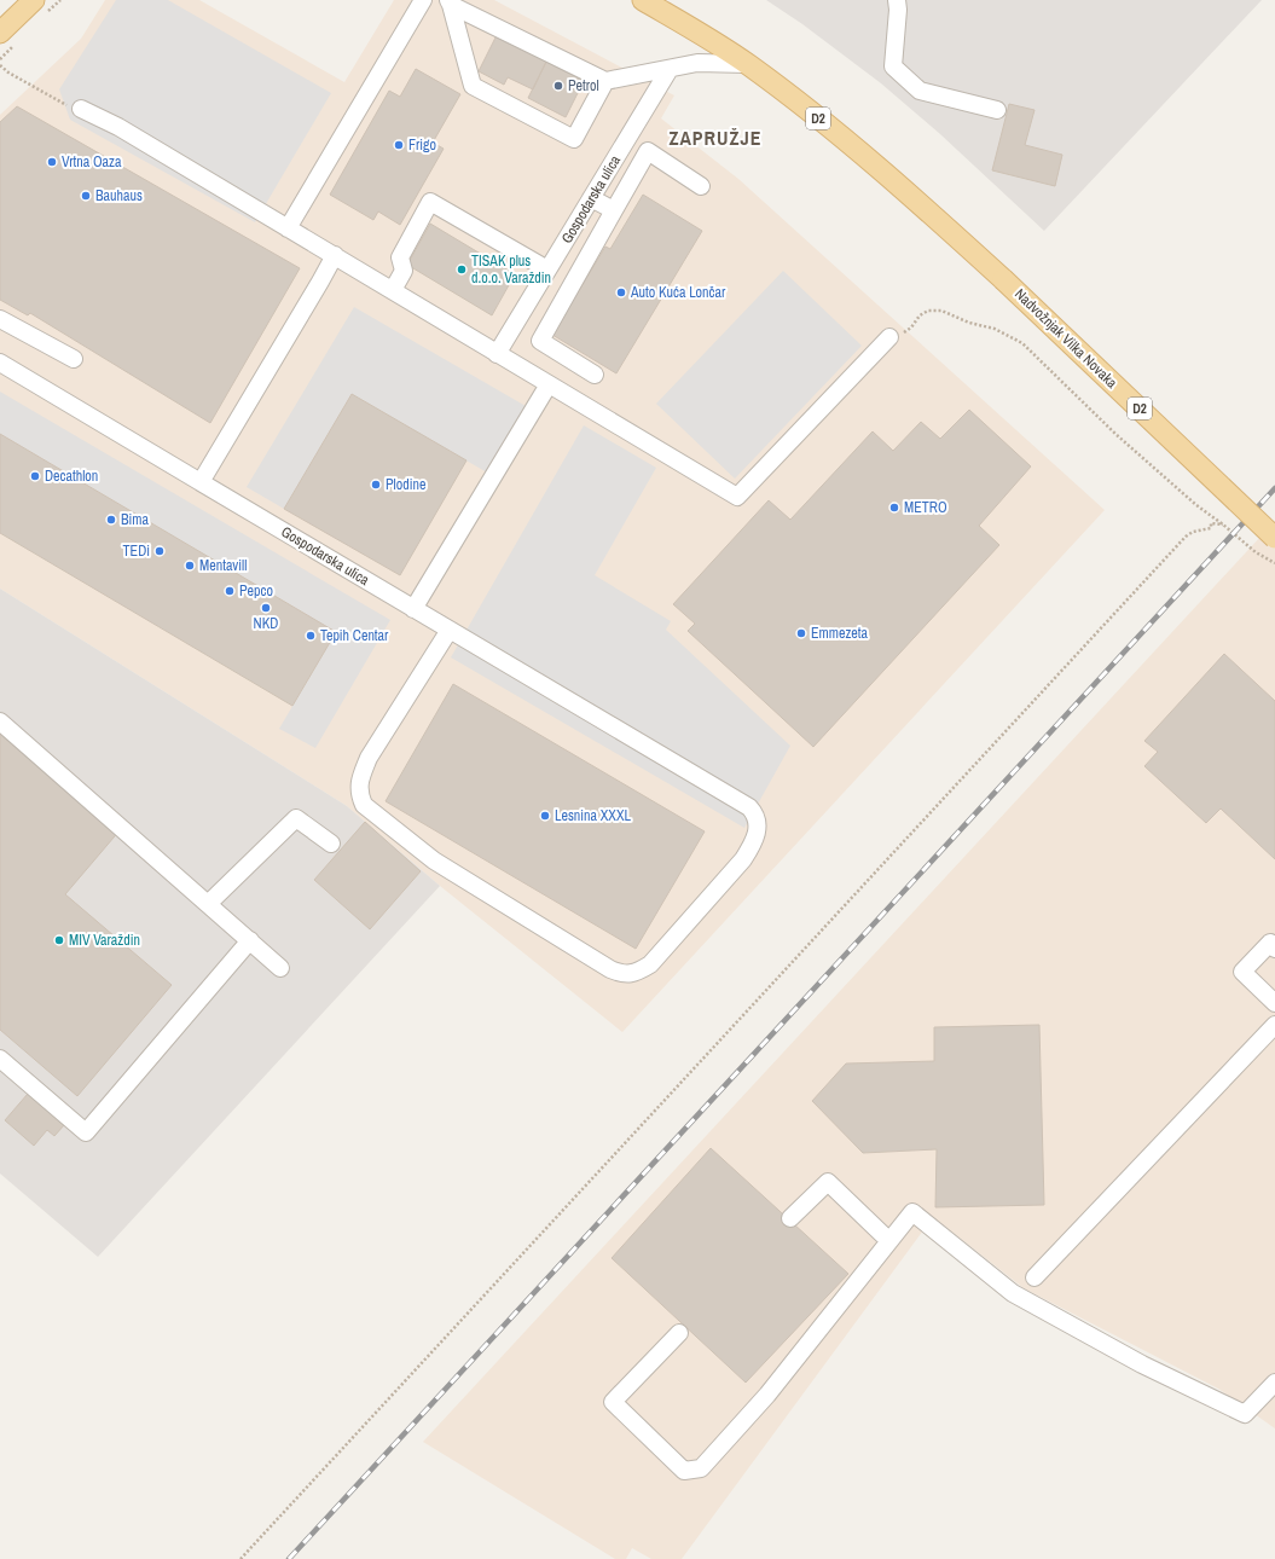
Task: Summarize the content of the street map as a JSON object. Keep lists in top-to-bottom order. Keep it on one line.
{"streets":{"main road":["D2","Nadvožnjak Vilka Novaka"],"street":["Gospodarska ulica"]},"crossings":[["D2","Nadvožnjak Vilka Novaka"]],"districts":["ZAPRUŽJE"],"places":["Petrol","Frigo","Vrtna Oaza","Bauhaus","TISAK plus d.o.o. Varaždin","Auto Kuća Lončar","Decathlon","Plodine","METRO","Bima","TEDi","Mentavill","Pepco","NKD","Emmezeta","Tepih Centar","Lesnina XXXL","MIV Varaždin"]}
